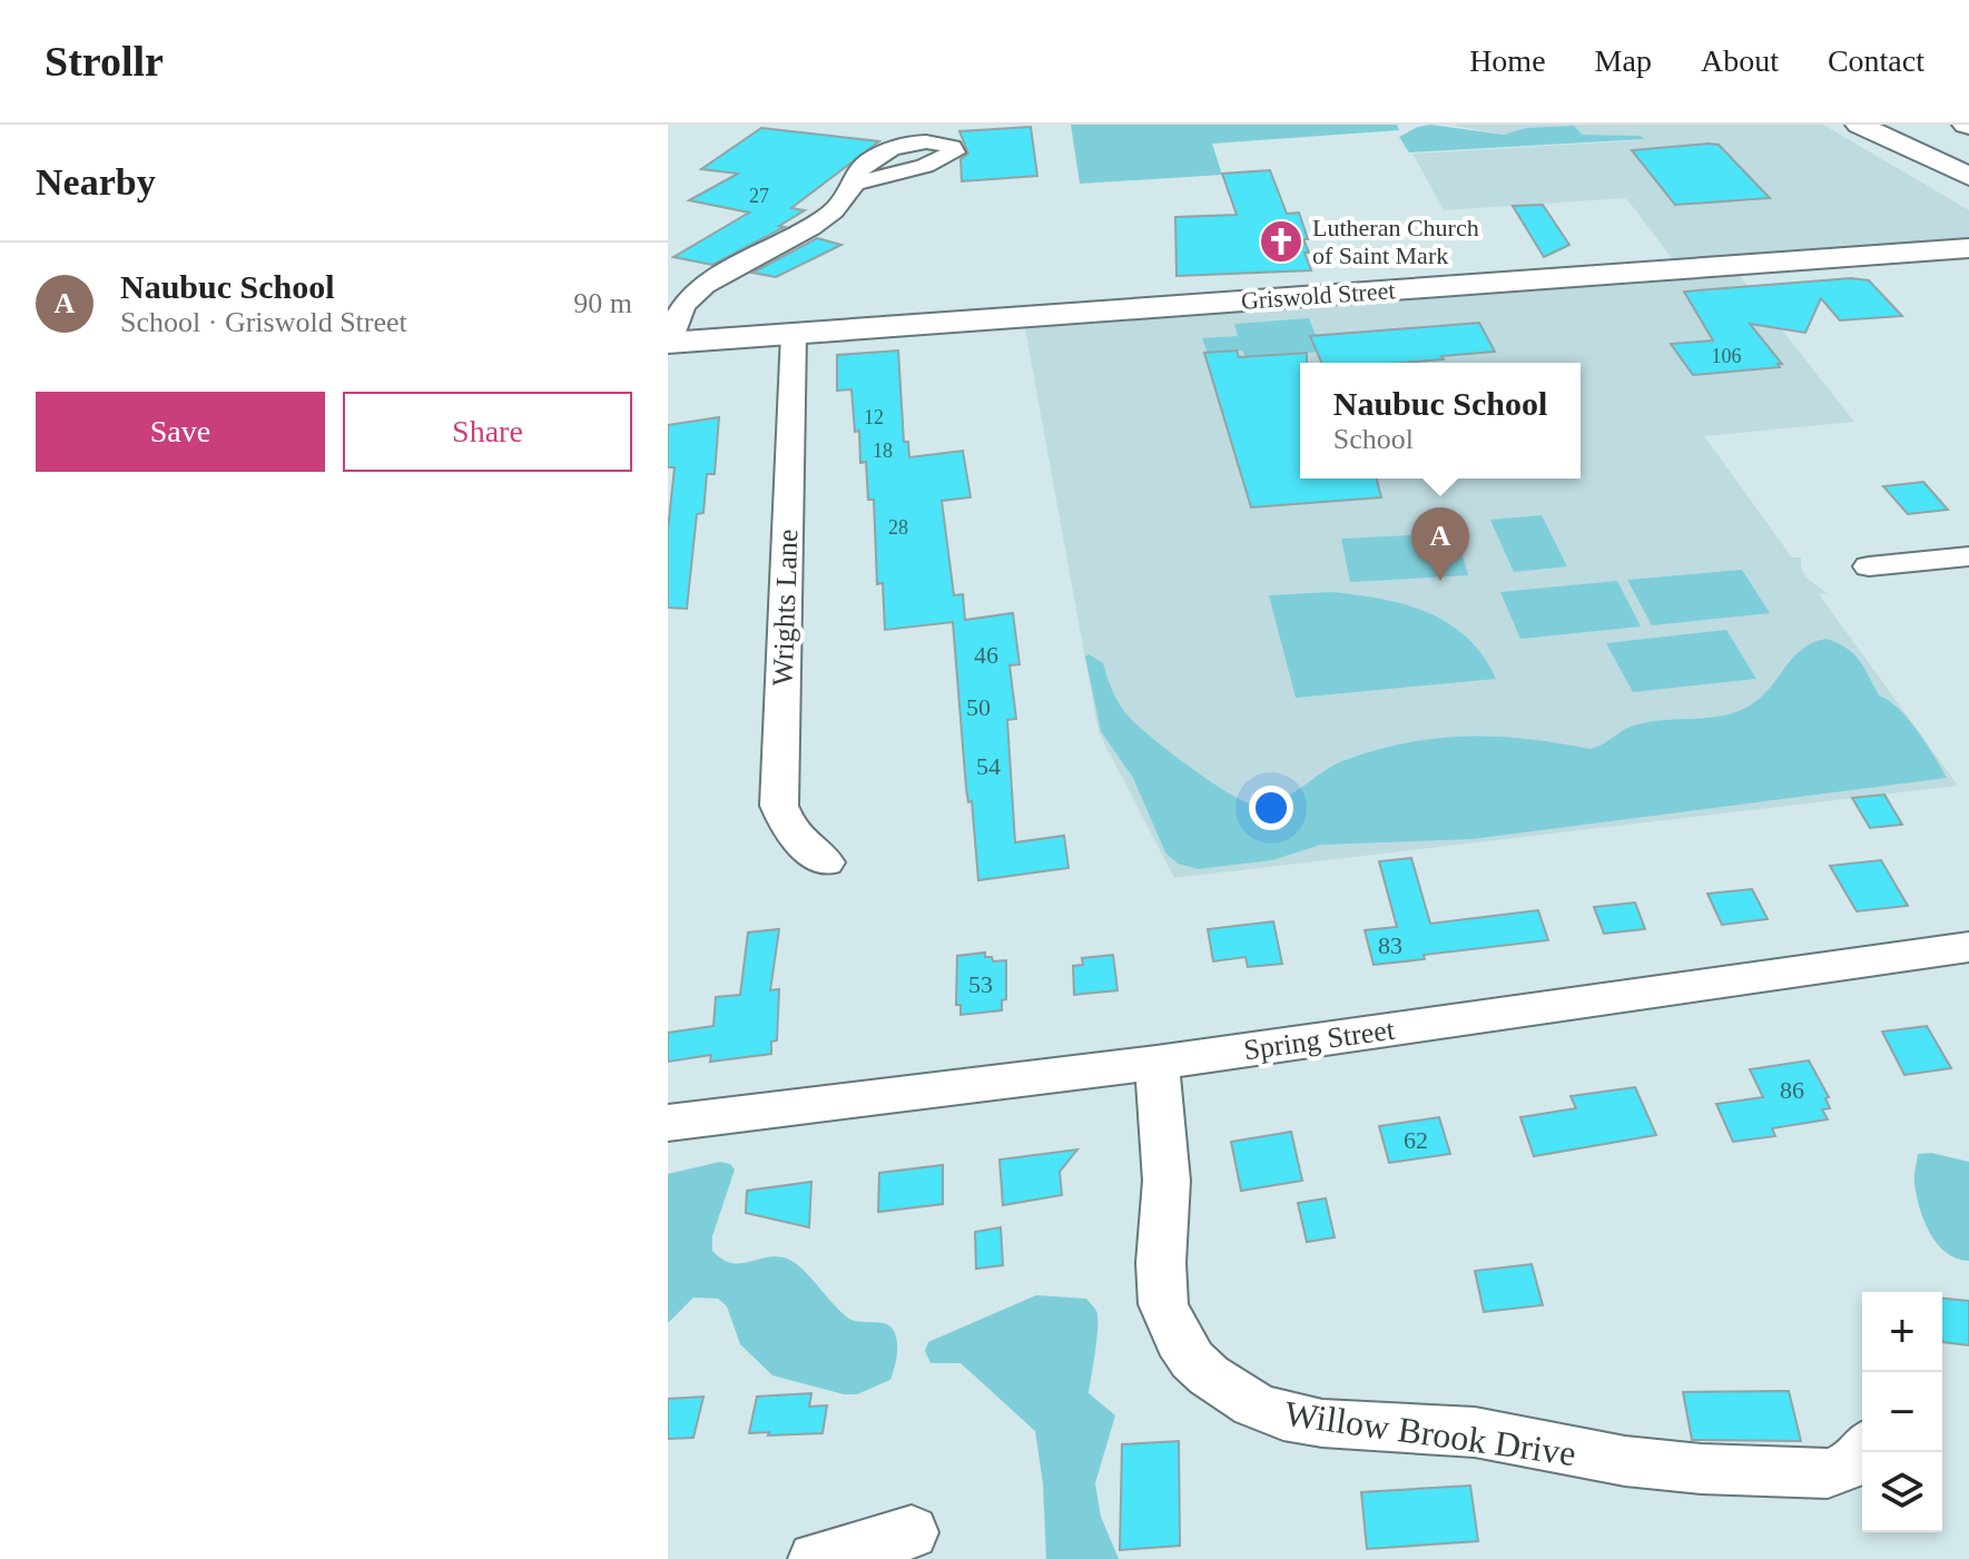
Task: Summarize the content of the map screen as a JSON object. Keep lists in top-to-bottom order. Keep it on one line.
{"streets":{"main road":["Griswold Street"],"street":["Wrights Lane","Spring Street","Willow Brook Drive"]},"crossings":[["Griswold Street","Wrights Lane"],["Spring Street","Willow Brook Drive"]],"places":{"church":["Lutheran Church of Saint Mark"]},"house_numbers":["27","106","12","18","28","46","50","54","83","53","86","62"],"page":{"header":"Strollr","nav":["Home","Map","About","Contact"],"heading":"Nearby","list":[{"mark":"A","name":"Naubuc School","note":"School · Griswold Street","value":"90 m"}],"popup":["Naubuc School","School"],"buttons":["Save","Share"],"pins":"A","map_buttons":["+","−"]}}
